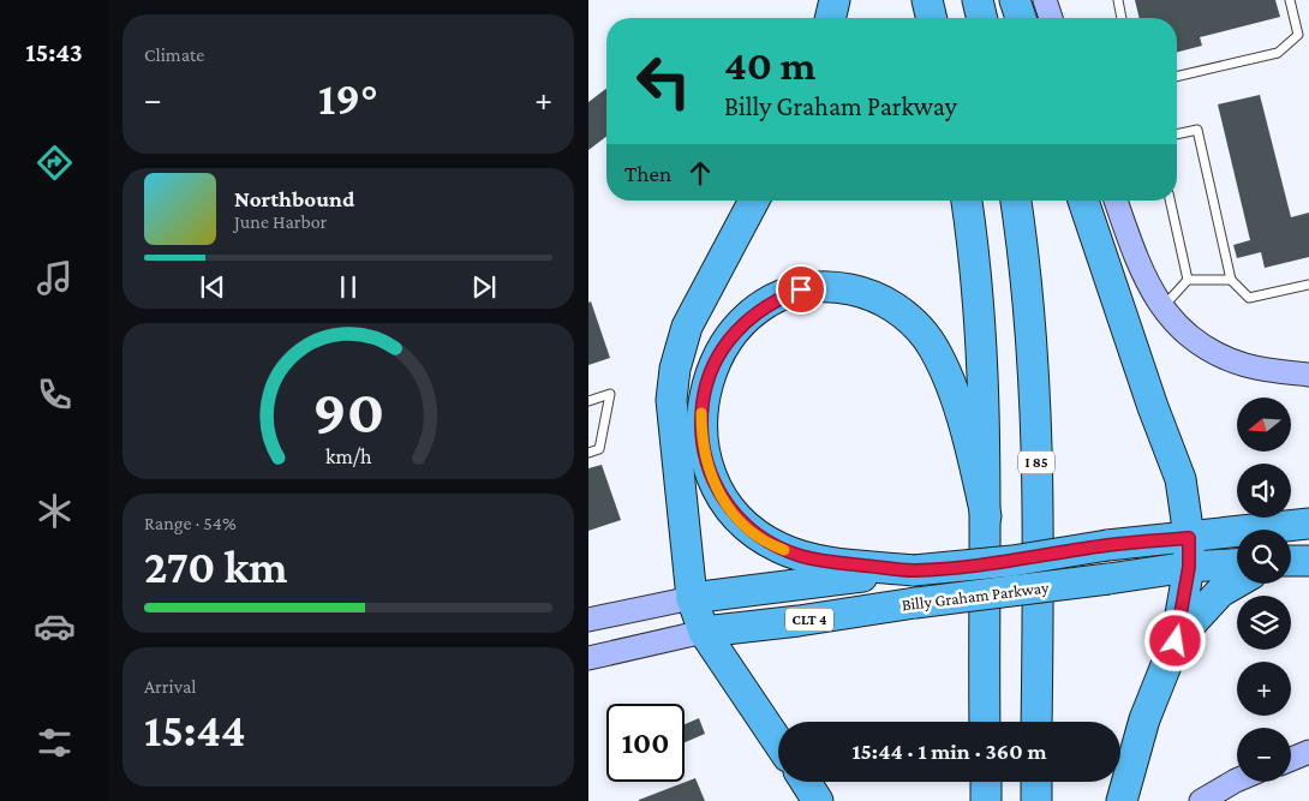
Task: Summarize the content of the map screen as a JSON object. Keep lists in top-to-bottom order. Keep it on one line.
{"streets":{"highway":["I 85","Billy Graham Parkway","CLT 4"]},"north":"left","page":{"tabs":"15:43","tile":["Climate",["Range · 54%","270 km"],["Arrival","15:44"]],"turn":["40 m","Billy Graham Parkway"],"heat":["−","19°","+"],"then":"Then","song":["Northbound","June Harbor"],"map_buttons":["+","−"],"limit":"100","trip":"15:44 · 1 min · 360 m","gauge":["90","km/h"]}}
